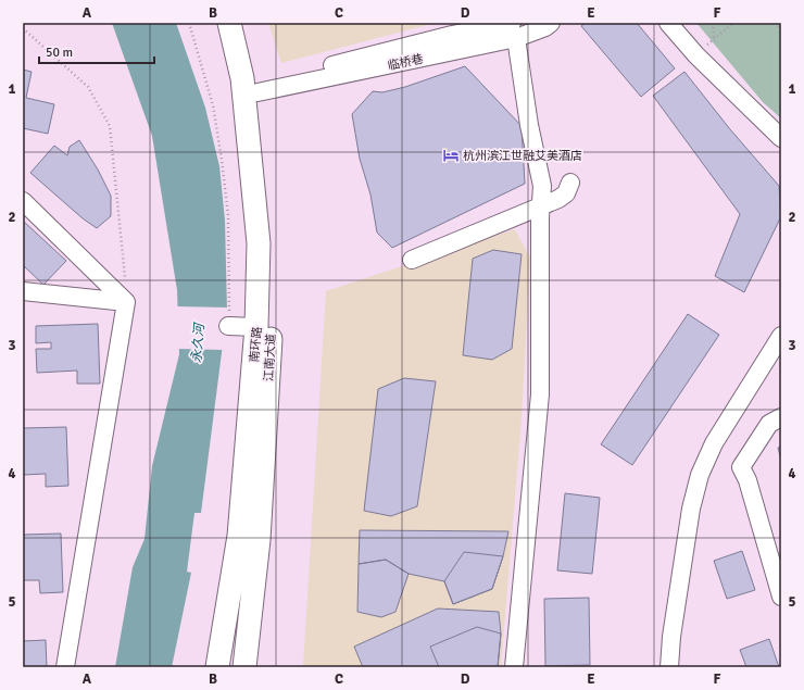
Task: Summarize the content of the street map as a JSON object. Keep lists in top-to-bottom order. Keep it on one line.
{"streets":{"main road":["南环路","江南大道"],"street":["临桥巷"]},"crossings":[["临桥巷","江南大道"]],"water":["永久河"],"places":{"hotel":["杭州滨江世融艾美酒店"]},"scale_bar":"50 m","grid":{"columns":["A","B","C","D","E","F"],"rows":["1","2","3","4","5"]}}
